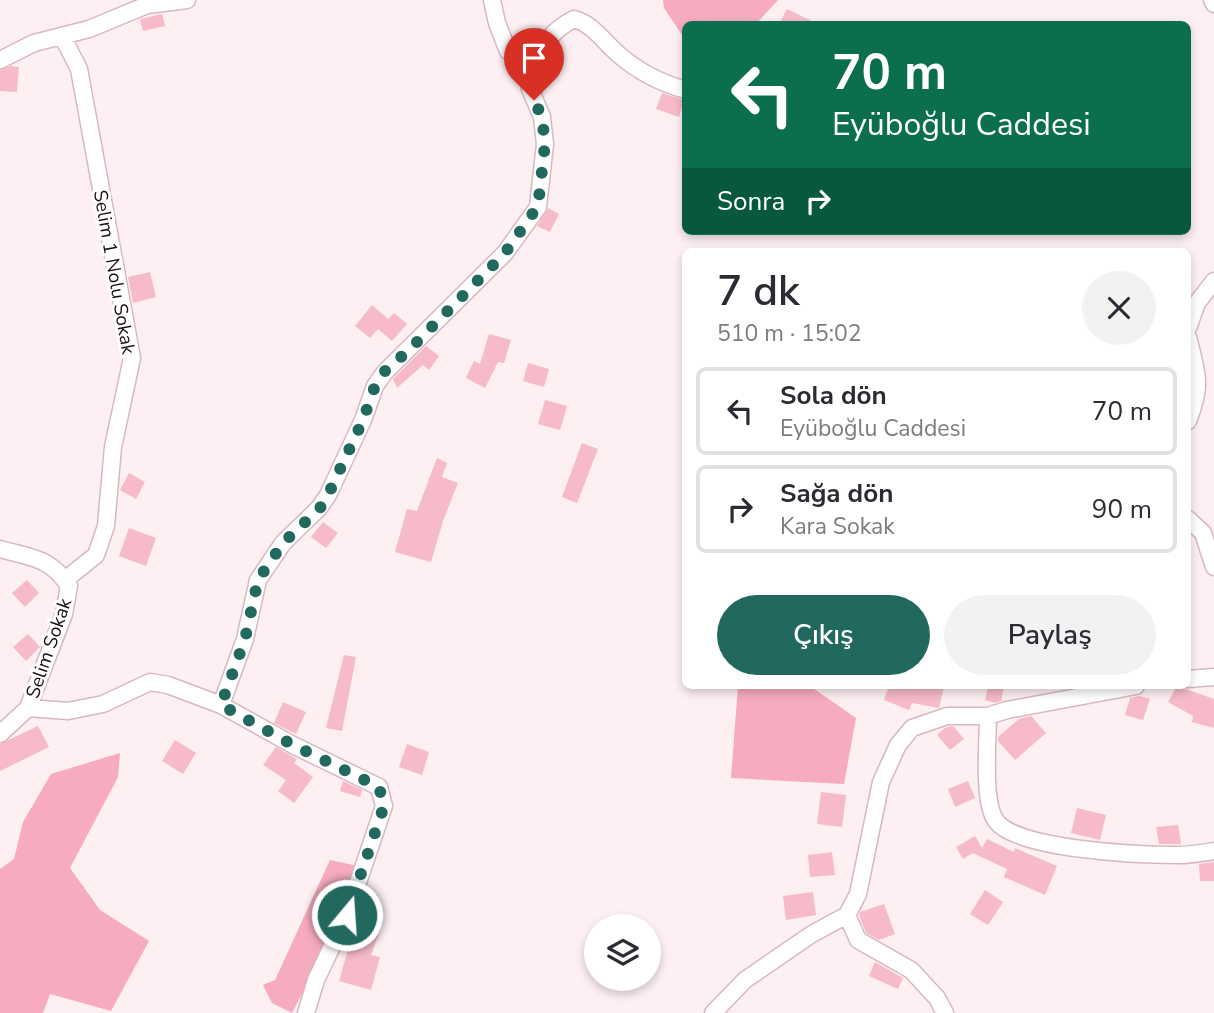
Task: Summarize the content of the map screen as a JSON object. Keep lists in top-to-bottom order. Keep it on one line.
{"streets":{"street":["Selim 1 Nolu Sokak","Selim Sokak"]},"crossings":[["Selim 1 Nolu Sokak","Selim Sokak"]],"page":{"turn":["70 m","Eyüboğlu Caddesi"],"then":"Sonra","heading":["7 dk","510 m · 15:02"],"list":[{"name":"Sola dön","note":"Eyüboğlu Caddesi","value":"70 m"},{"name":"Sağa dön","note":"Kara Sokak","value":"90 m"}],"buttons":["Çıkış","Paylaş"]}}
